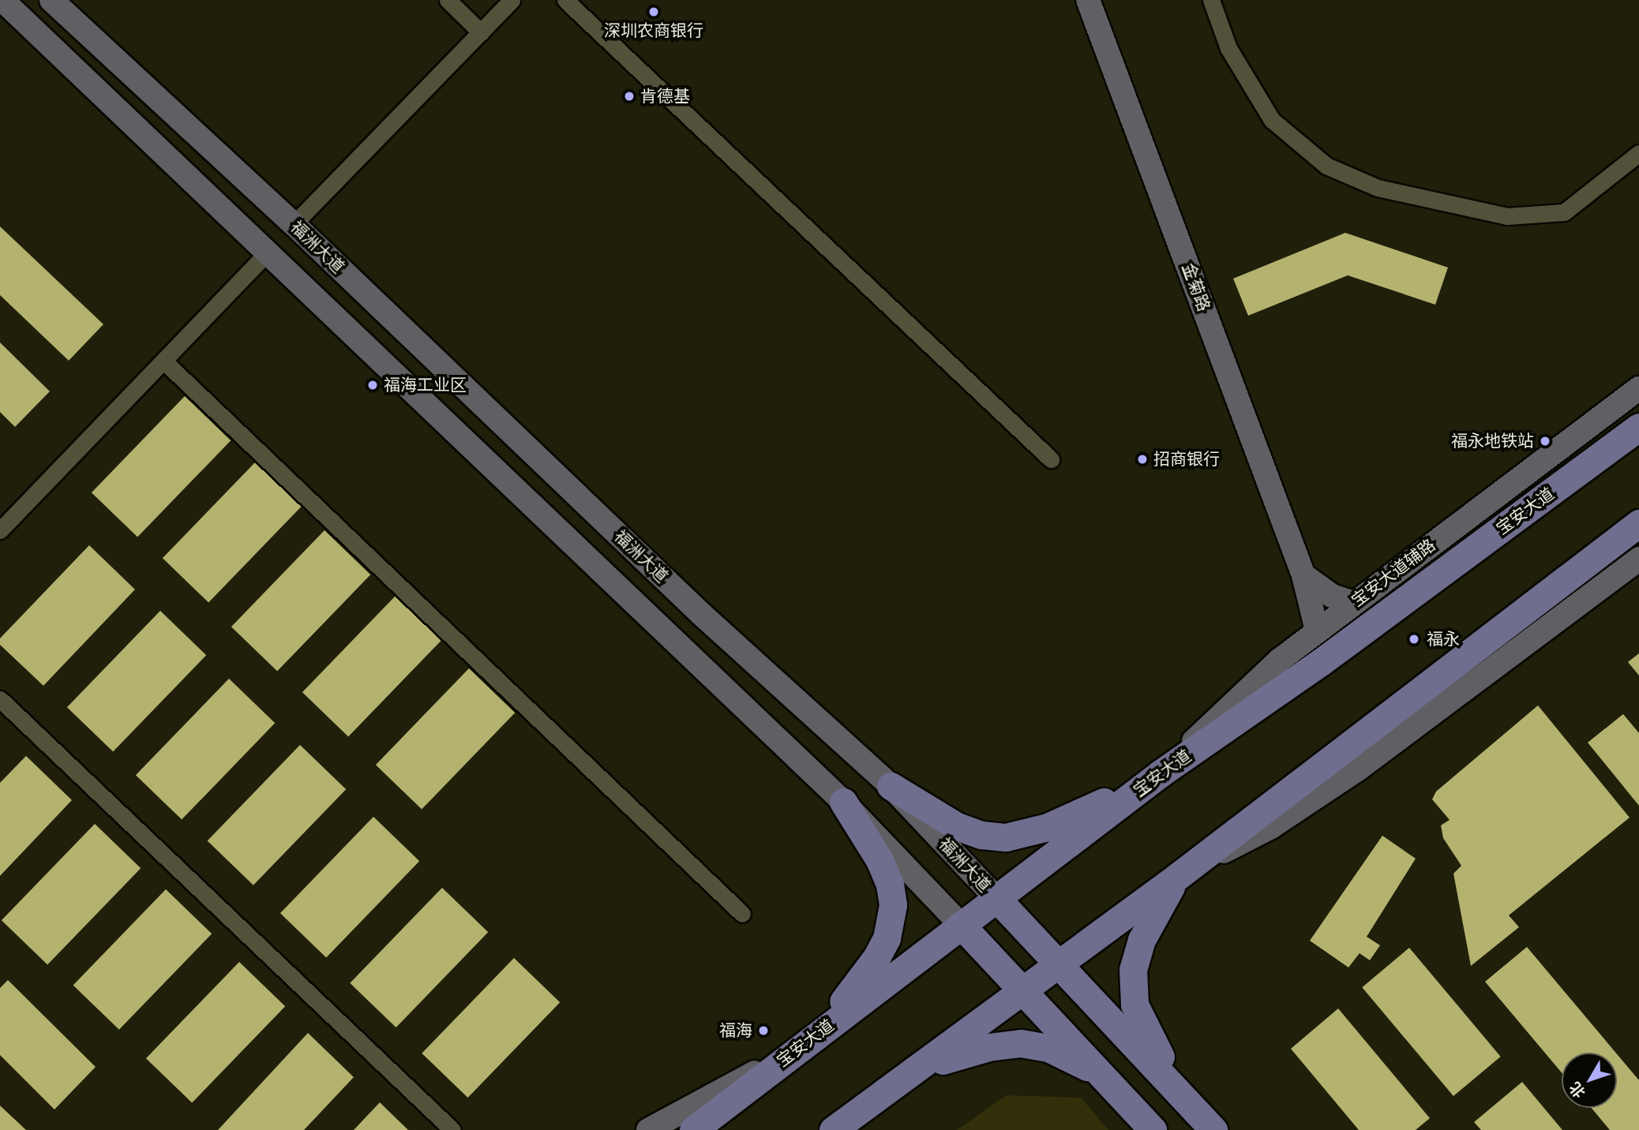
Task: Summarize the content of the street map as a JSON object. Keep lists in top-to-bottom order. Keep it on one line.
{"streets":{"main road":["福洲大道","金菊路","宝安大道","宝安大道辅路"]},"crossings":[["福洲大道","宝安大道"],["金菊路","宝安大道辅路"],["宝安大道","宝安大道辅路"]],"places":["深圳农商银行","肯德基","福海工业区","福永地铁站","招商银行","福永","福海"],"north":"bottom left"}
